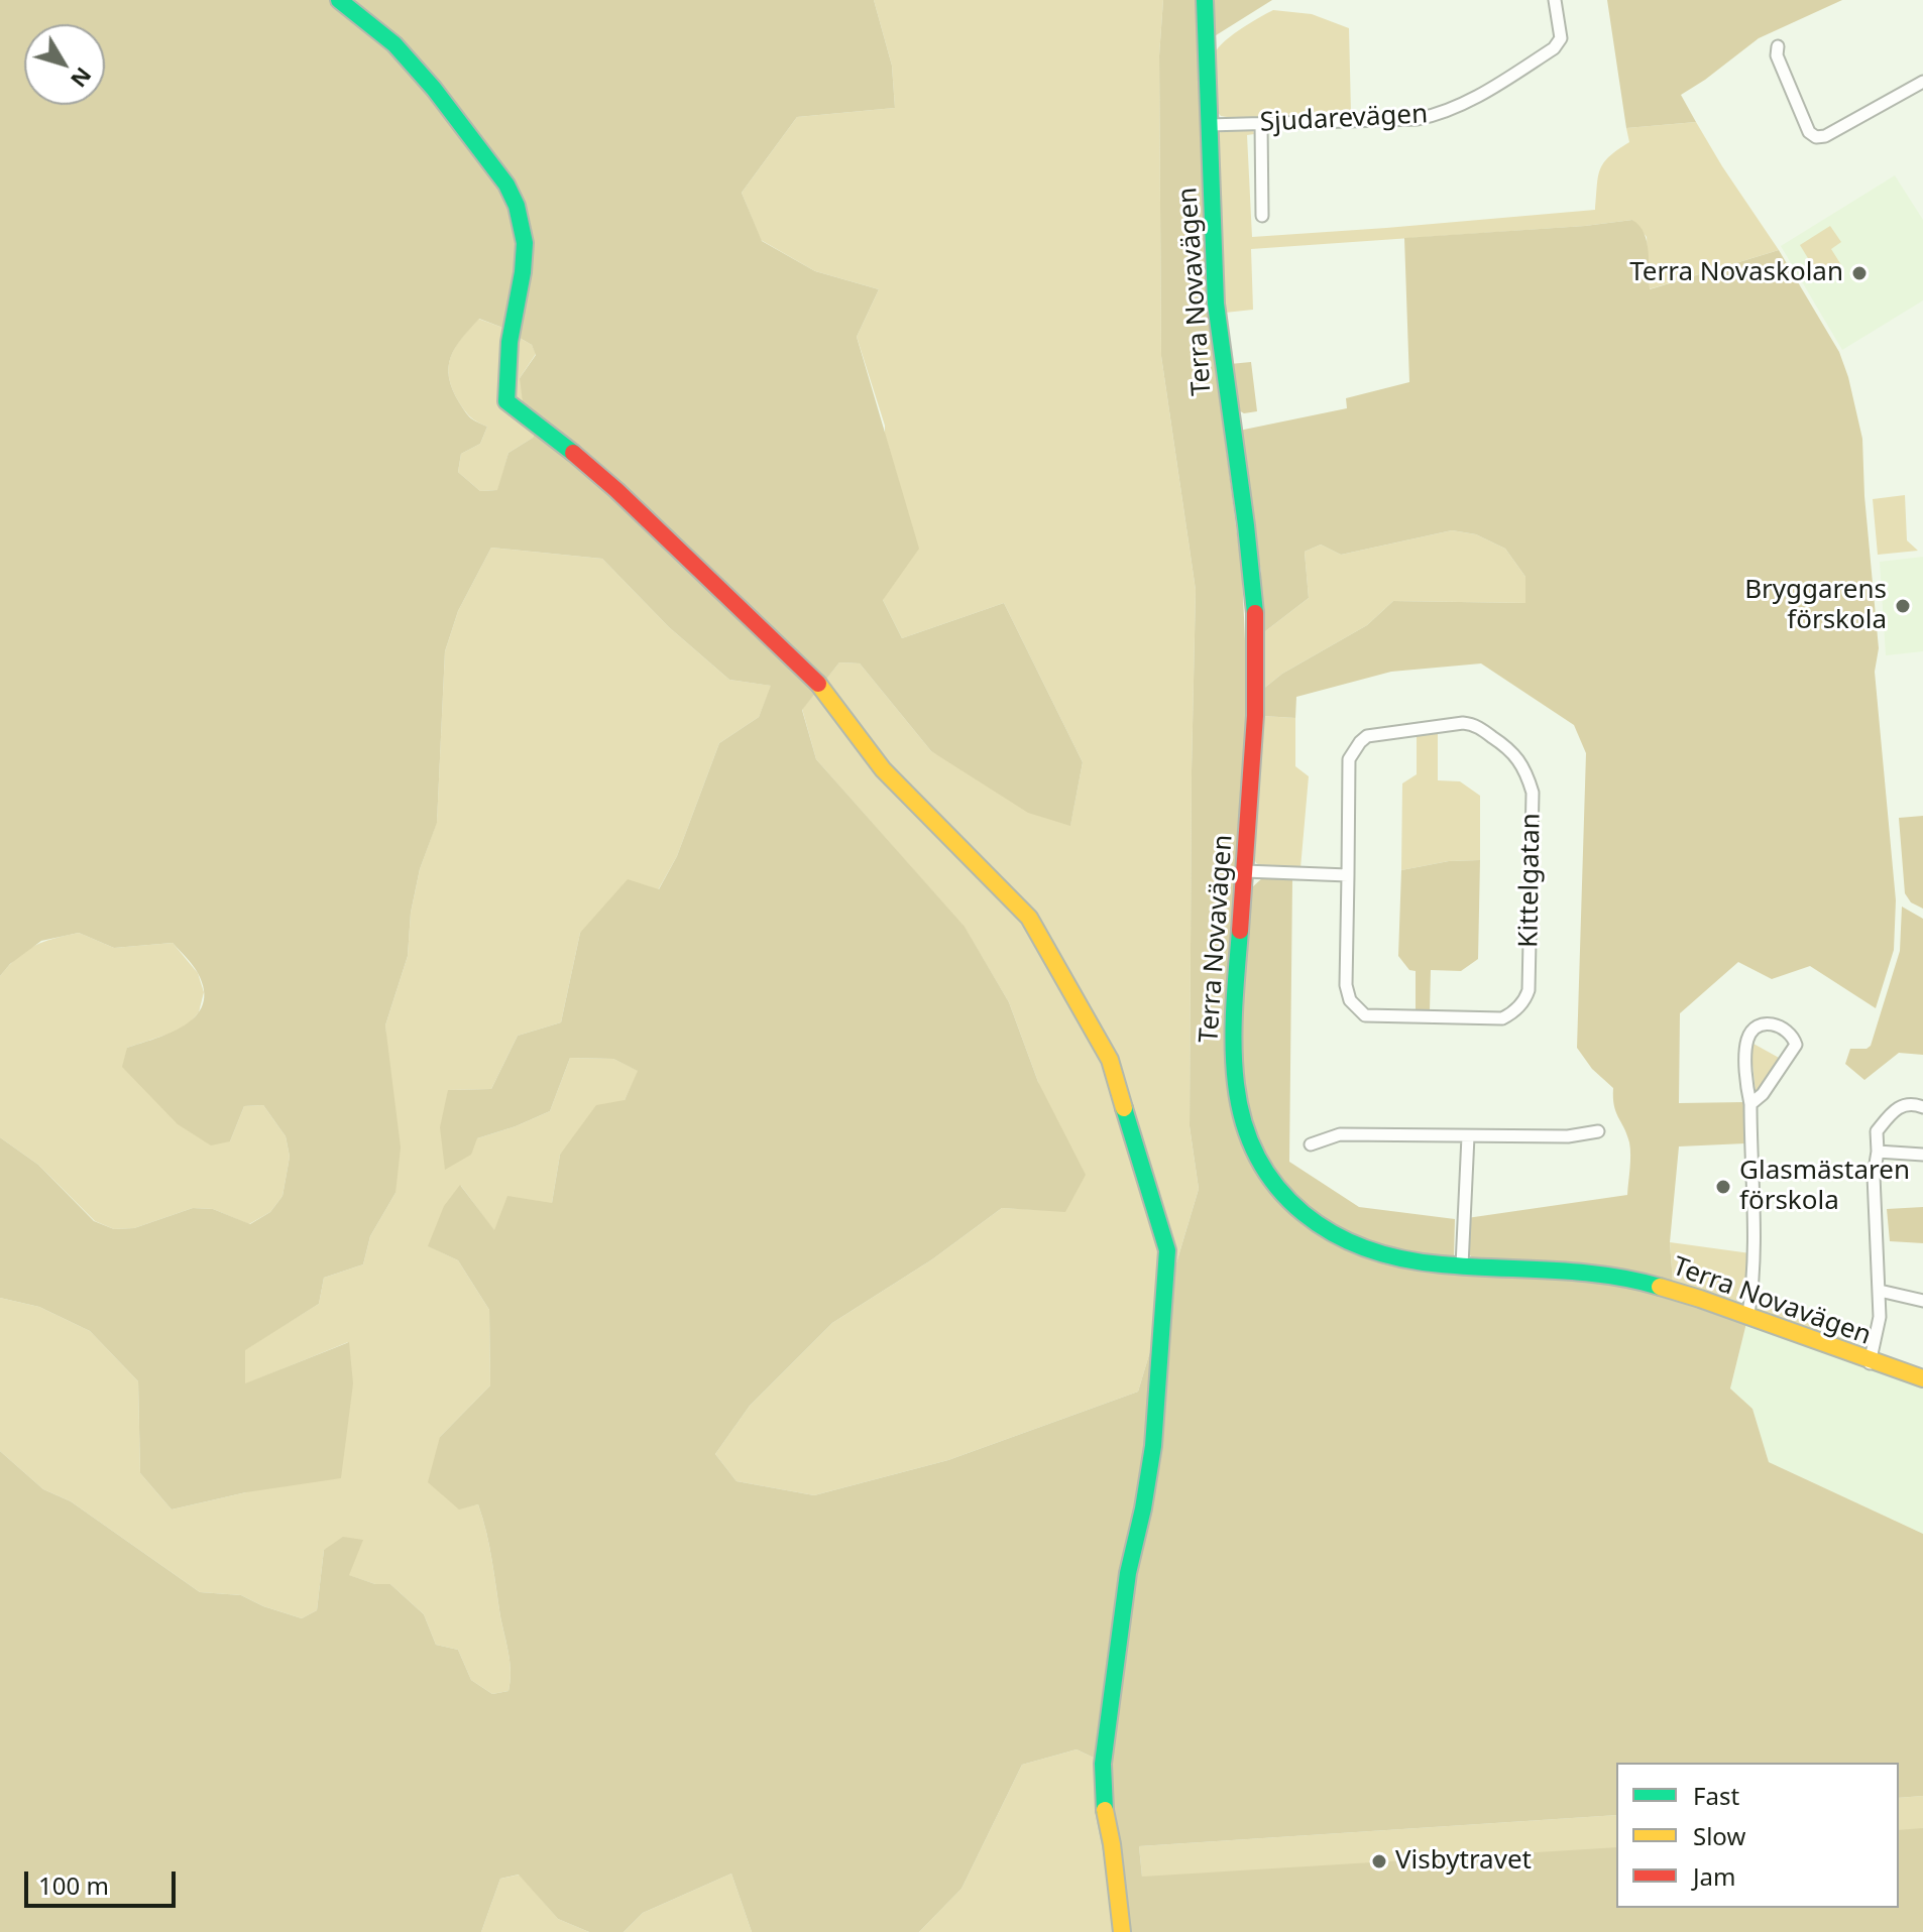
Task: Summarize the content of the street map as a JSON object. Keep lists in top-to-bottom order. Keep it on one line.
{"streets":{"street":["Sjudarevägen","Terra Novavägen","Kittelgatan"]},"crossings":[["Sjudarevägen","Terra Novavägen"]],"places":["Terra Novaskolan","Bryggarens förskola","Glasmästaren förskola","Visbytravet"],"legend":["Fast","Slow","Jam"],"scale_bar":"100 m","north":"bottom right"}
